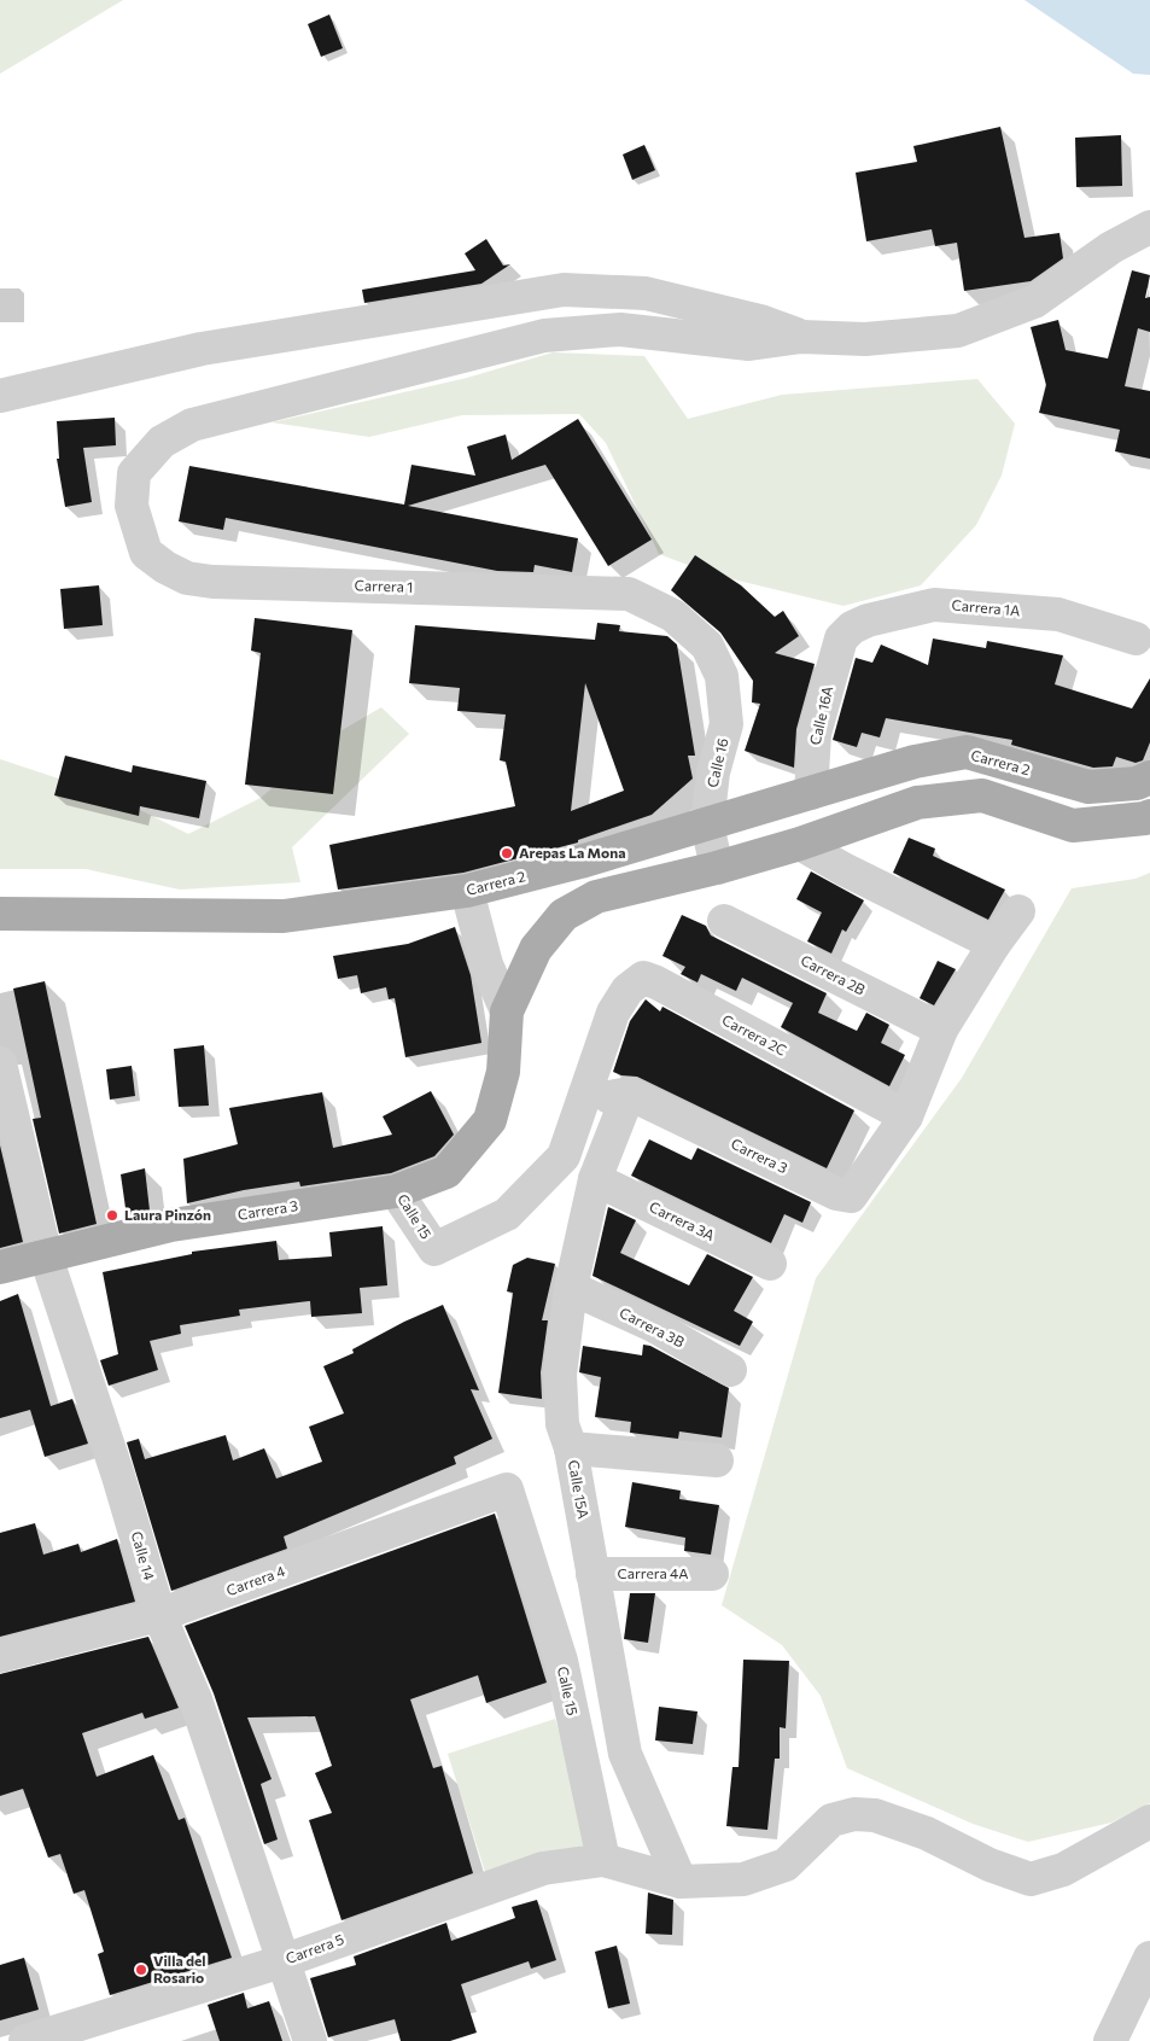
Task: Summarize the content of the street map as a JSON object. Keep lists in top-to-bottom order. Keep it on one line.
{"streets":{"main road":["Carrera 2","Carrera 3","Calle 15"],"street":["Carrera 1","Carrera 1A","Calle 16A","Calle 16","Carrera 2B","Carrera 2C","Carrera 3A","Carrera 3B","Calle 15A","Calle 14","Carrera 4A","Carrera 4","Carrera 5"]},"crossings":[["Carrera 1","Calle 16"],["Carrera 1A","Calle 16A"],["Calle 16A","Carrera 2"],["Calle 16","Carrera 2"],["Carrera 2","Calle 15"],["Carrera 2C","Carrera 3"],["Carrera 2C","Calle 15"],["Carrera 3","Calle 15"],["Carrera 3","Calle 15A"],["Carrera 3","Calle 14"],["Calle 15","Carrera 4"],["Calle 15","Carrera 5"],["Carrera 3A","Calle 15A"],["Carrera 3B","Calle 15A"],["Calle 15A","Carrera 4A"],["Calle 14","Carrera 4"],["Calle 14","Carrera 5"]],"places":["Arepas La Mona","Laura Pinzón","Villa del Rosario"]}
